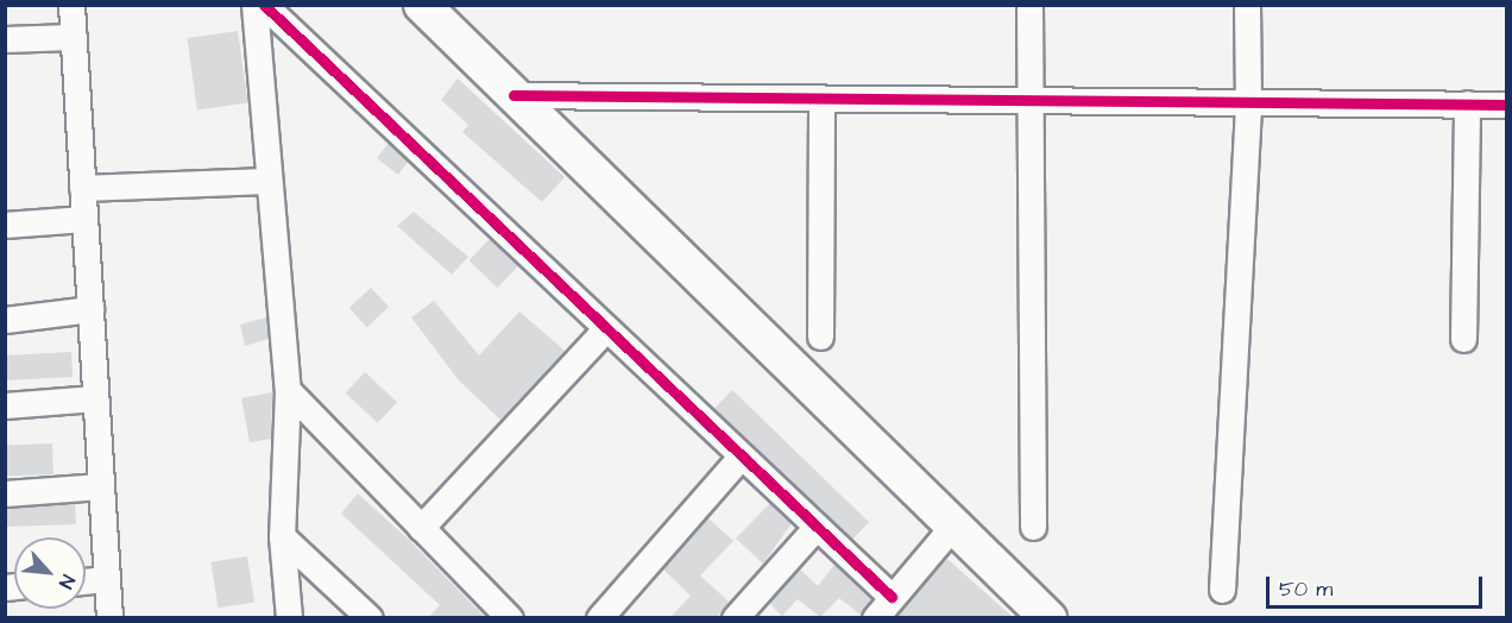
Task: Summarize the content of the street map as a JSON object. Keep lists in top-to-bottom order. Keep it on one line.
{"scale_bar":"50 m","north":"bottom right"}
